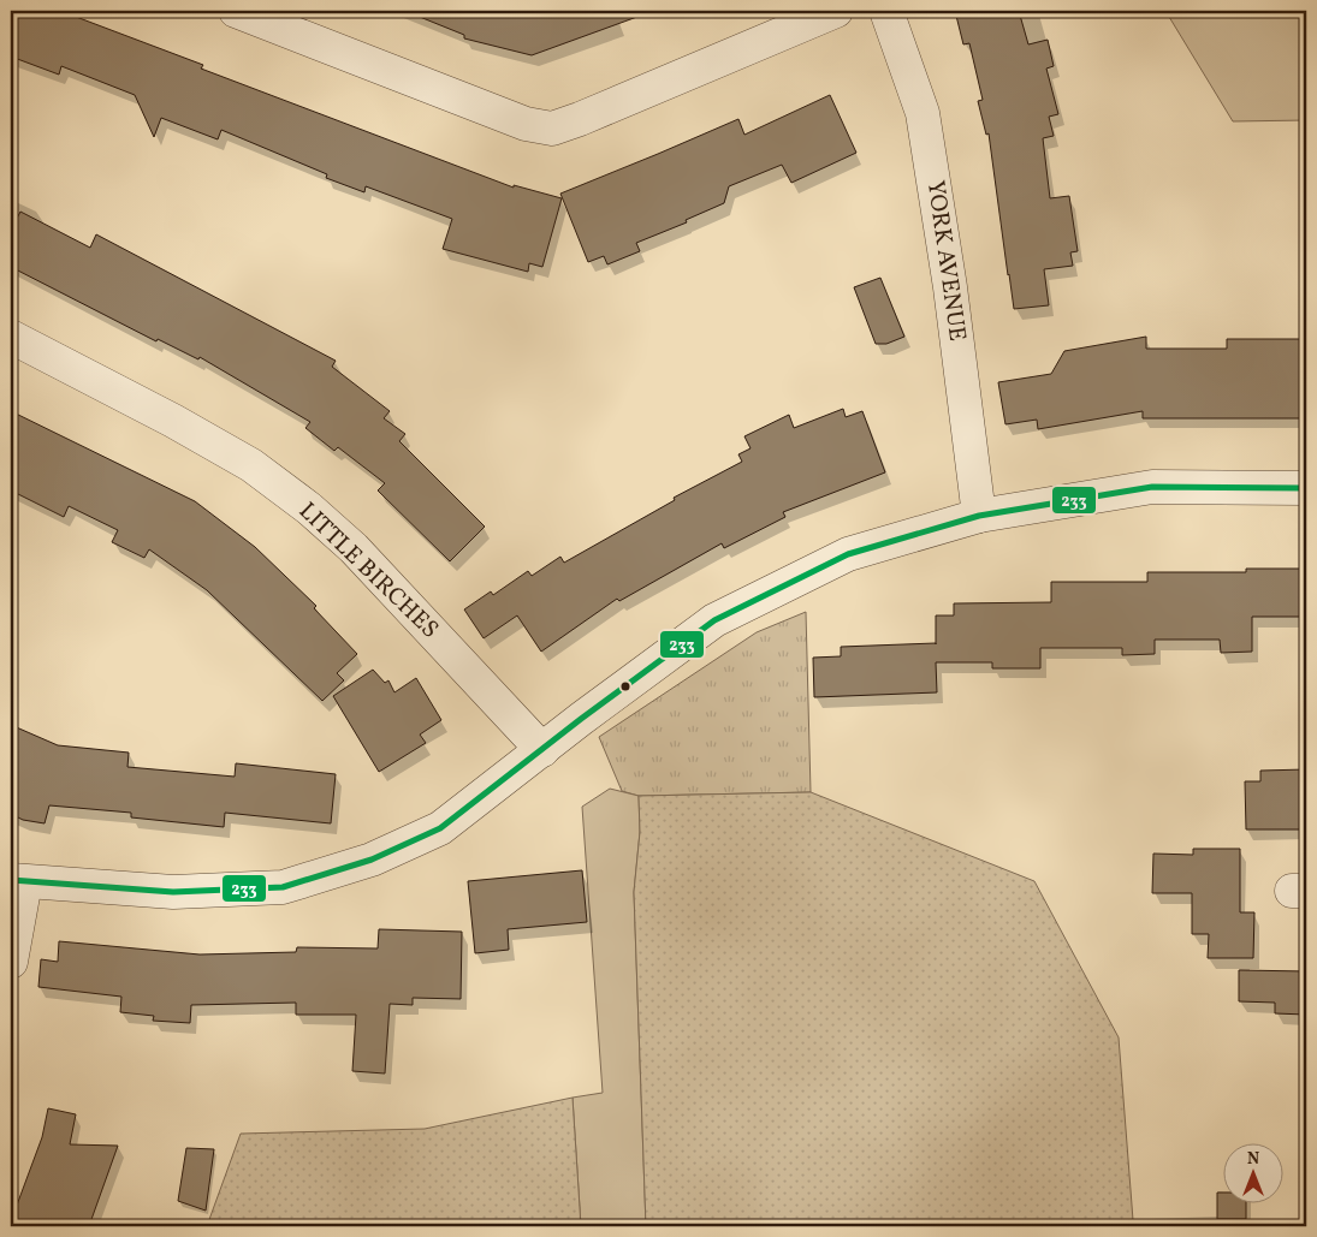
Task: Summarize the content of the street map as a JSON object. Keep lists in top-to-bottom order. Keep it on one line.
{"streets":{"street":["YORK AVENUE","LITTLE BIRCHES"]},"lines":["transit line 233"],"north":"top"}
